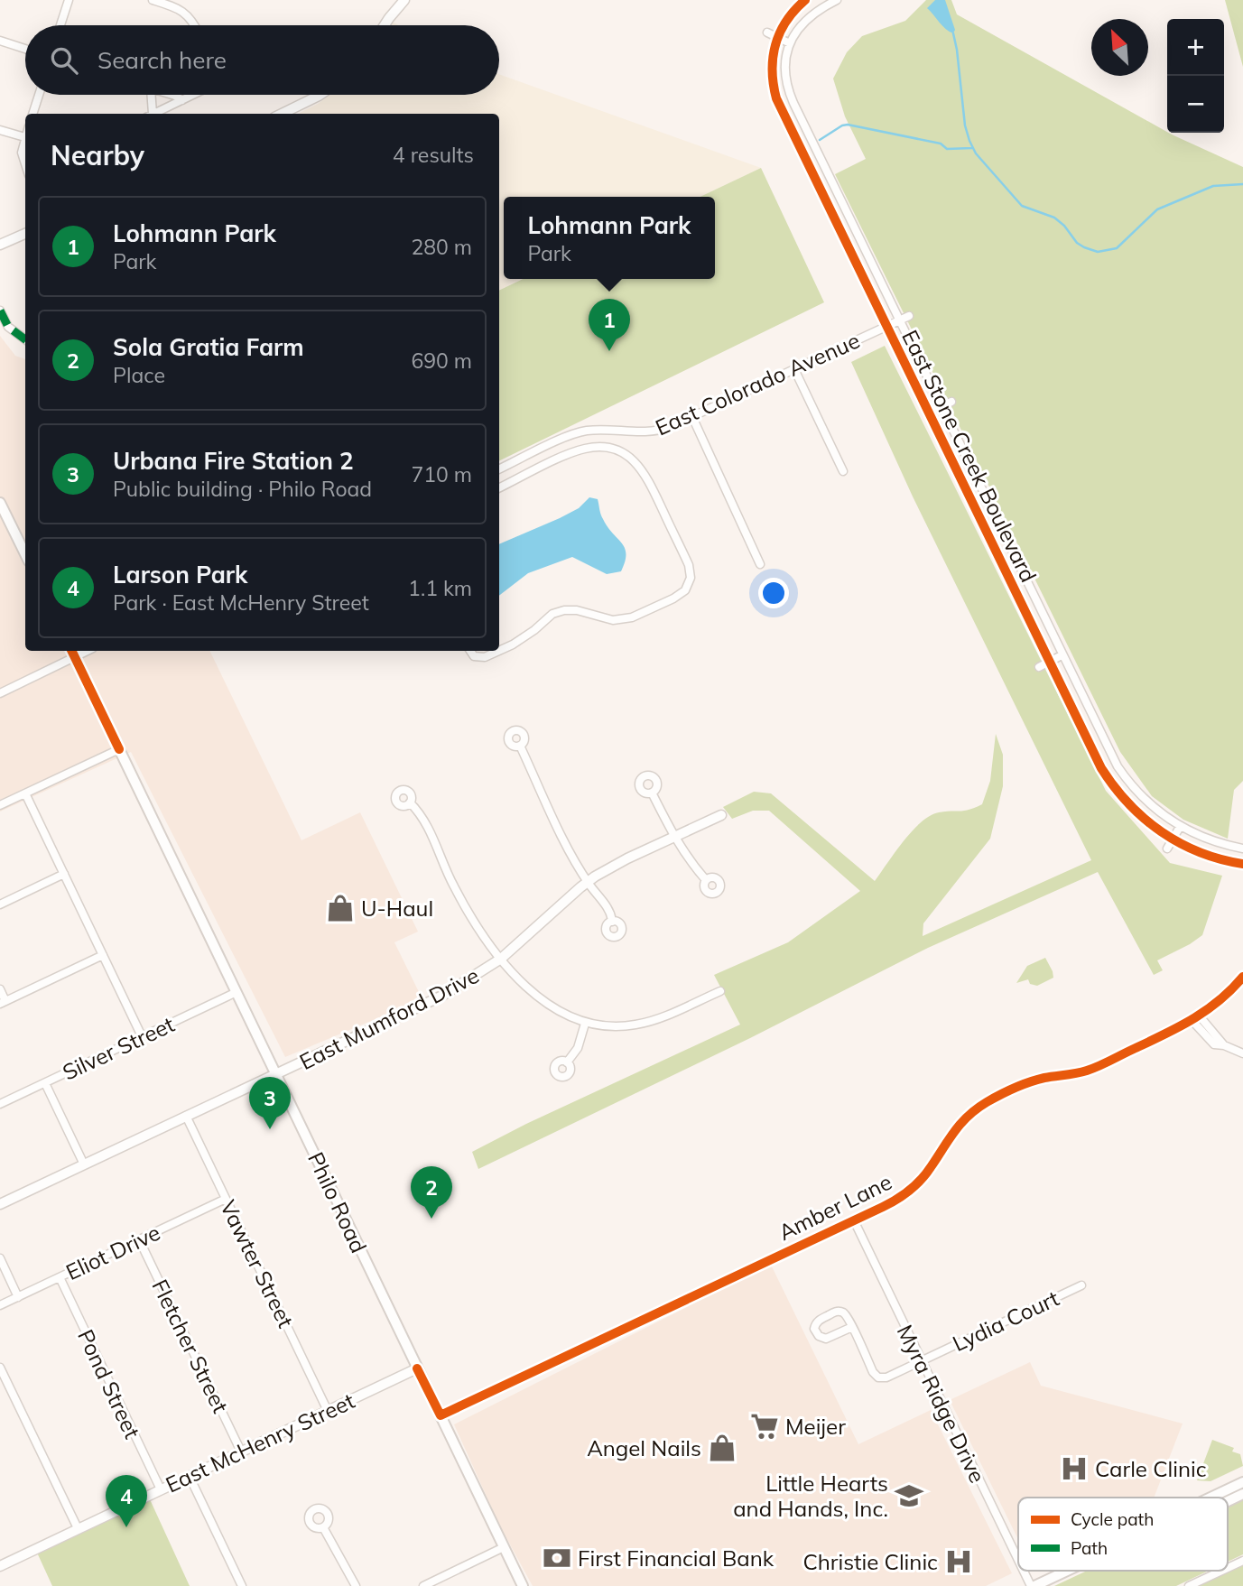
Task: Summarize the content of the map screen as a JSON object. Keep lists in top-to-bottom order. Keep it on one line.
{"streets":{"main road":["Philo Road"],"street":["East Colorado Avenue","East Stone Creek Boulevard","East Mumford Drive","Silver Street","Amber Lane","Eliot Drive","Vawter Street","Lydia Court","Fletcher Street","Pond Street","Myra Ridge Drive","East McHenry Street"]},"crossings":[["East Colorado Avenue","East Stone Creek Boulevard"],["East Mumford Drive","Philo Road"],["East Mumford Drive","Vawter Street"],["Silver Street","Philo Road"],["Philo Road","Amber Lane"],["Philo Road","East McHenry Street"],["Amber Lane","Myra Ridge Drive"],["Eliot Drive","Vawter Street"],["Eliot Drive","Fletcher Street"],["Eliot Drive","Pond Street"],["Vawter Street","East McHenry Street"],["Lydia Court","Myra Ridge Drive"],["Fletcher Street","East McHenry Street"],["Pond Street","East McHenry Street"]],"places":{"shop":["U-Haul","Angel Nails"],"supermarket":["Meijer"],"hospital":["Carle Clinic","Christie Clinic"],"school or university":["Little Hearts and Hands, Inc."],"bank":["First Financial Bank"]},"legend":["Cycle path","Path"],"north":"top left","page":{"map_buttons":["+","−"],"search":"Search here","heading":["Nearby","4 results"],"list":[{"mark":"1","name":"Lohmann Park","note":"Park","value":"280 m"},{"mark":"2","name":"Sola Gratia Farm","note":"Place","value":"690 m"},{"mark":"3","name":"Urbana Fire Station 2","note":"Public building · Philo Road","value":"710 m"},{"mark":"4","name":"Larson Park","note":"Park · East McHenry Street","value":"1.1 km"}],"popup":["Lohmann Park","Park"],"pins":["1","3","2","4"]}}
